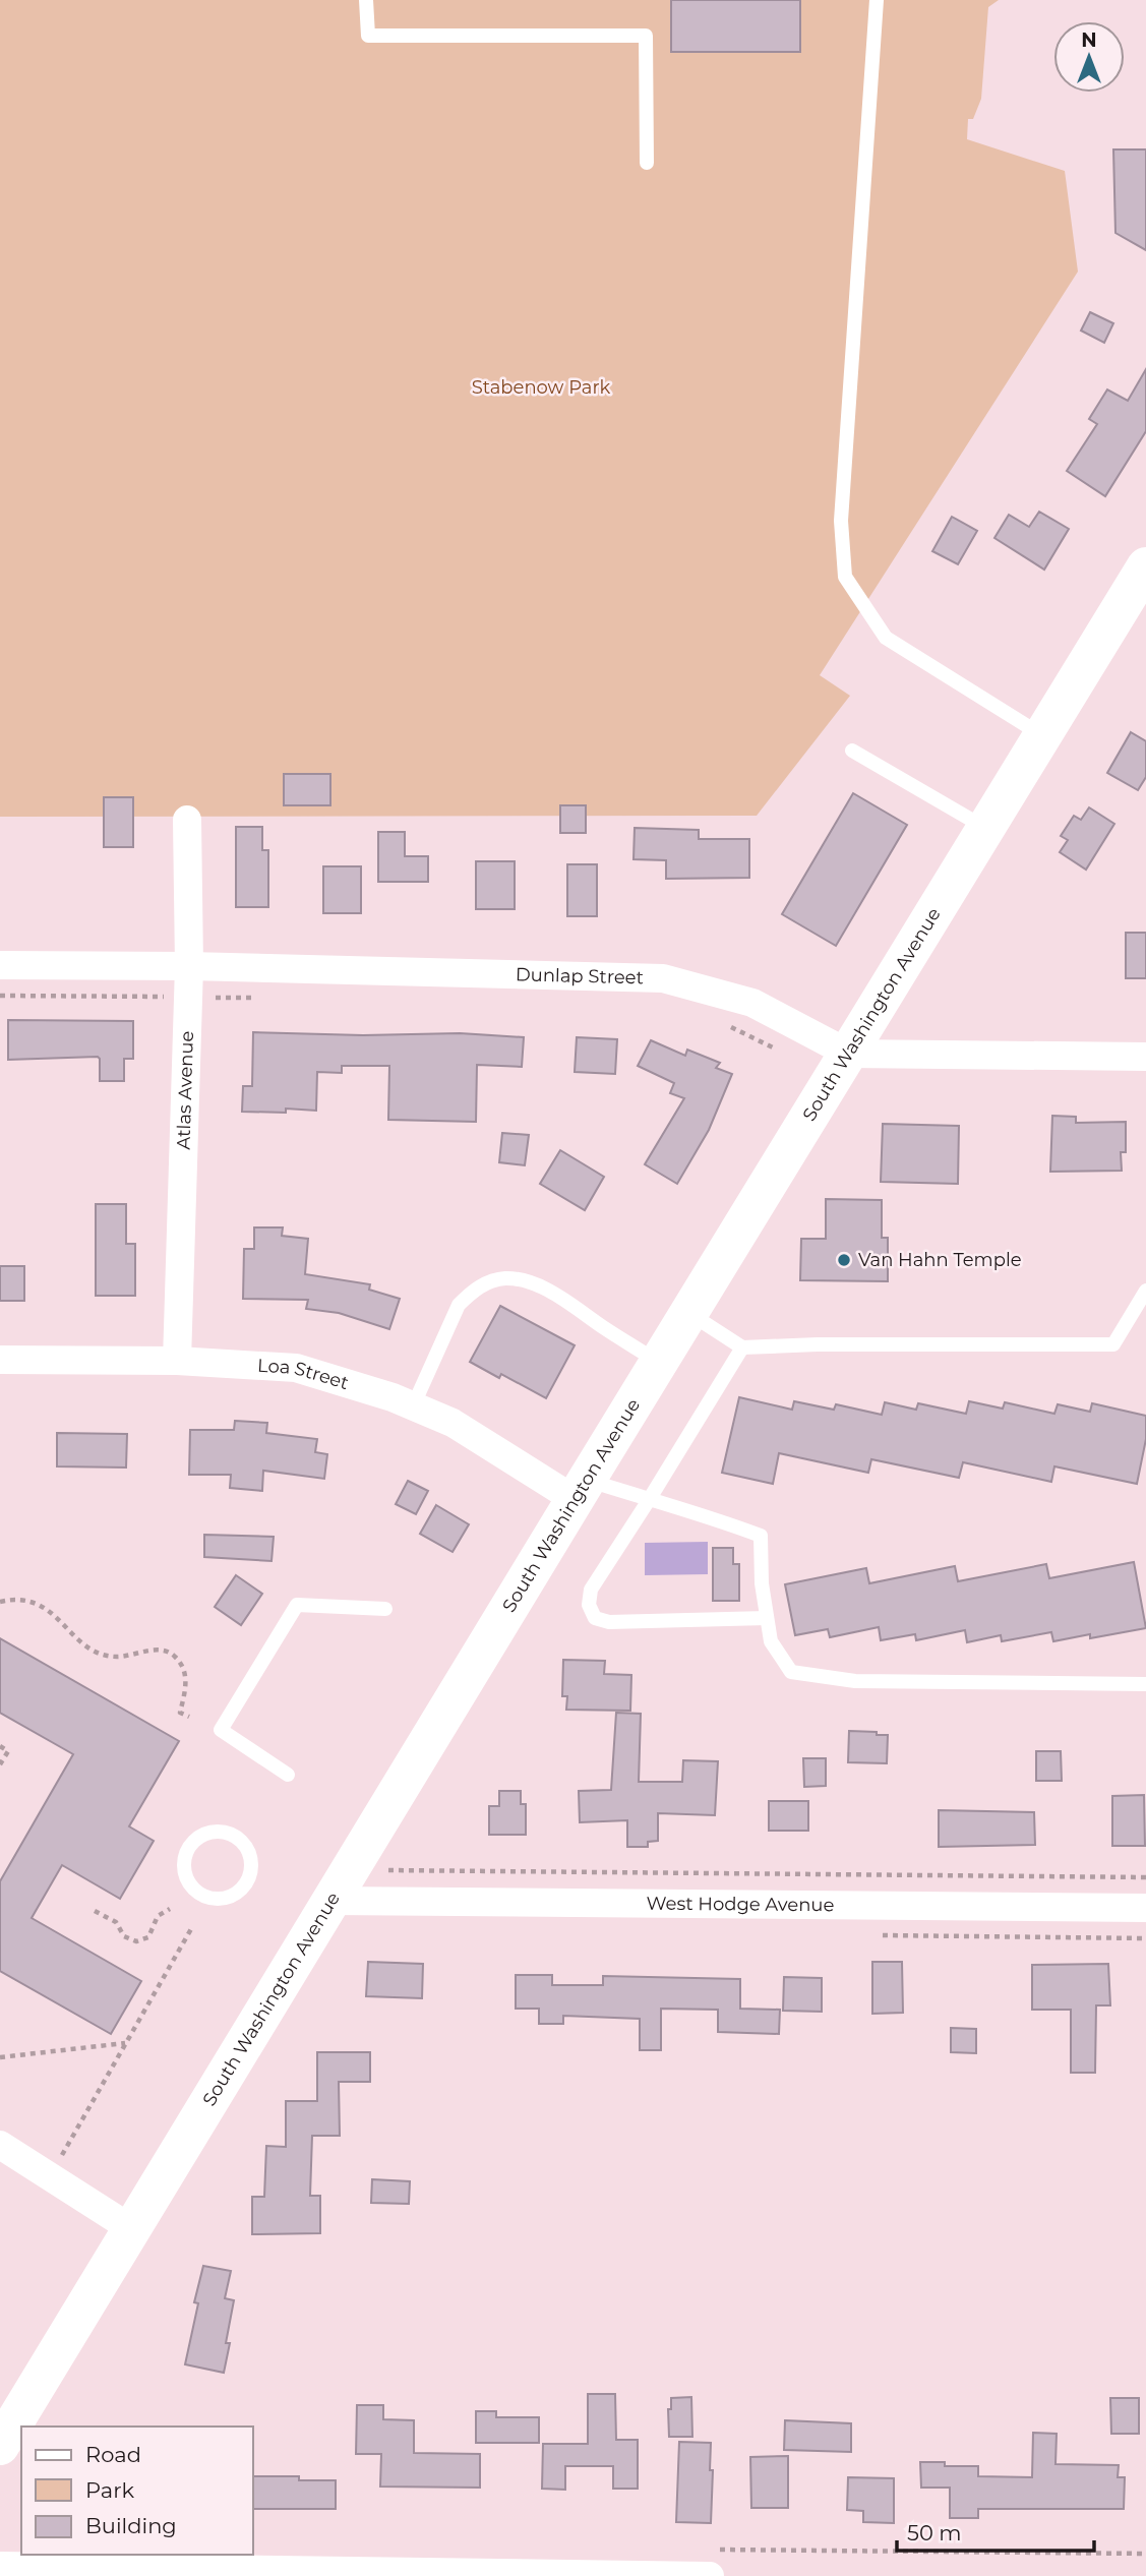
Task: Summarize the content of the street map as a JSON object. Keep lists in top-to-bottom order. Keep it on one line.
{"streets":{"street":["Dunlap Street","South Washington Avenue","Atlas Avenue","Loa Street","West Hodge Avenue"]},"crossings":[["Dunlap Street","South Washington Avenue"],["Dunlap Street","Atlas Avenue"],["South Washington Avenue","Loa Street"],["South Washington Avenue","West Hodge Avenue"],["Atlas Avenue","Loa Street"]],"parks":["Stabenow Park"],"places":["Van Hahn Temple"],"legend":["Road","Park","Building"],"scale_bar":"50 m","north":"top"}
